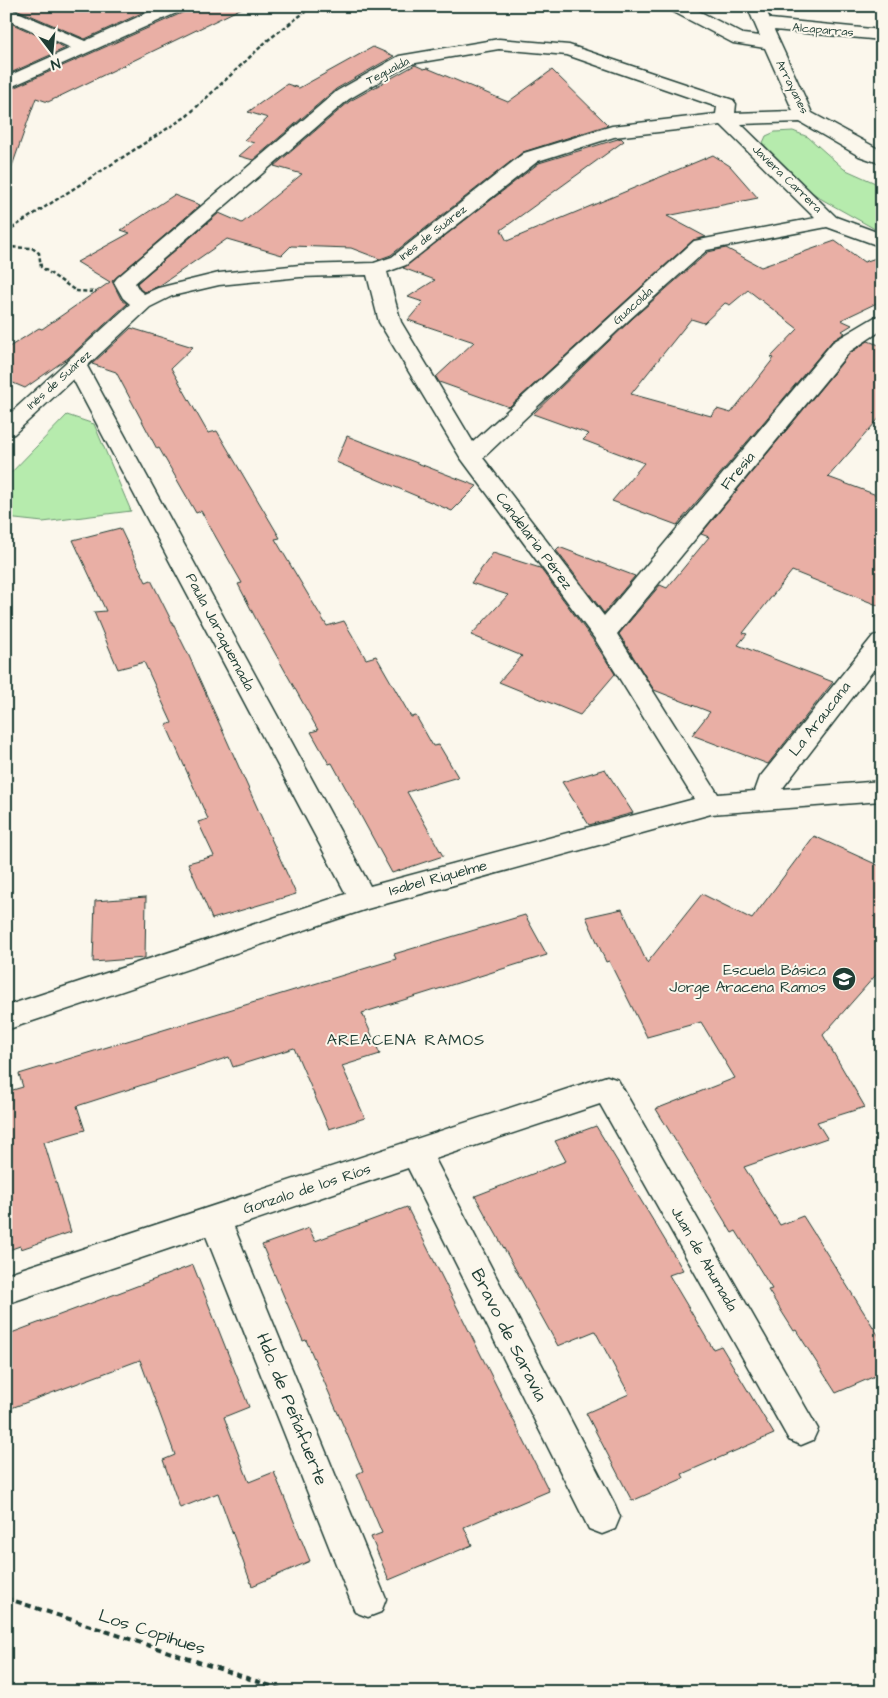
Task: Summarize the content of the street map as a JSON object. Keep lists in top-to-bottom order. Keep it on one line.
{"streets":{"street":["Alcaparras","Tegualda","Arrayanes","Javiera Carrera","Inés de Suárez","Guacolda","Fresia","Candelaria Pérez","Paula Jaraquemada","La Araucana","Isabel Riquelme","Gonzalo de los Ríos","Juan de Ahumada","Bravo de Saravia","Hdo. de Peñafuerte"],"path":["Los Copihues"]},"crossings":[["Alcaparras","Arrayanes"],["Tegualda","Javiera Carrera"],["Tegualda","Inés de Suárez"],["Arrayanes","Inés de Suárez"],["Javiera Carrera","Inés de Suárez"],["Javiera Carrera","Guacolda"],["Inés de Suárez","Candelaria Pérez"],["Inés de Suárez","Paula Jaraquemada"],["Guacolda","Candelaria Pérez"],["Fresia","Candelaria Pérez"],["Candelaria Pérez","Isabel Riquelme"],["Paula Jaraquemada","Isabel Riquelme"],["La Araucana","Isabel Riquelme"],["Gonzalo de los Ríos","Juan de Ahumada"],["Gonzalo de los Ríos","Bravo de Saravia"],["Gonzalo de los Ríos","Hdo. de Peñafuerte"]],"districts":["AREACENA RAMOS"],"places":{"school or university":["Escuela Básica Jorge Aracena Ramos"]},"north":"bottom"}
